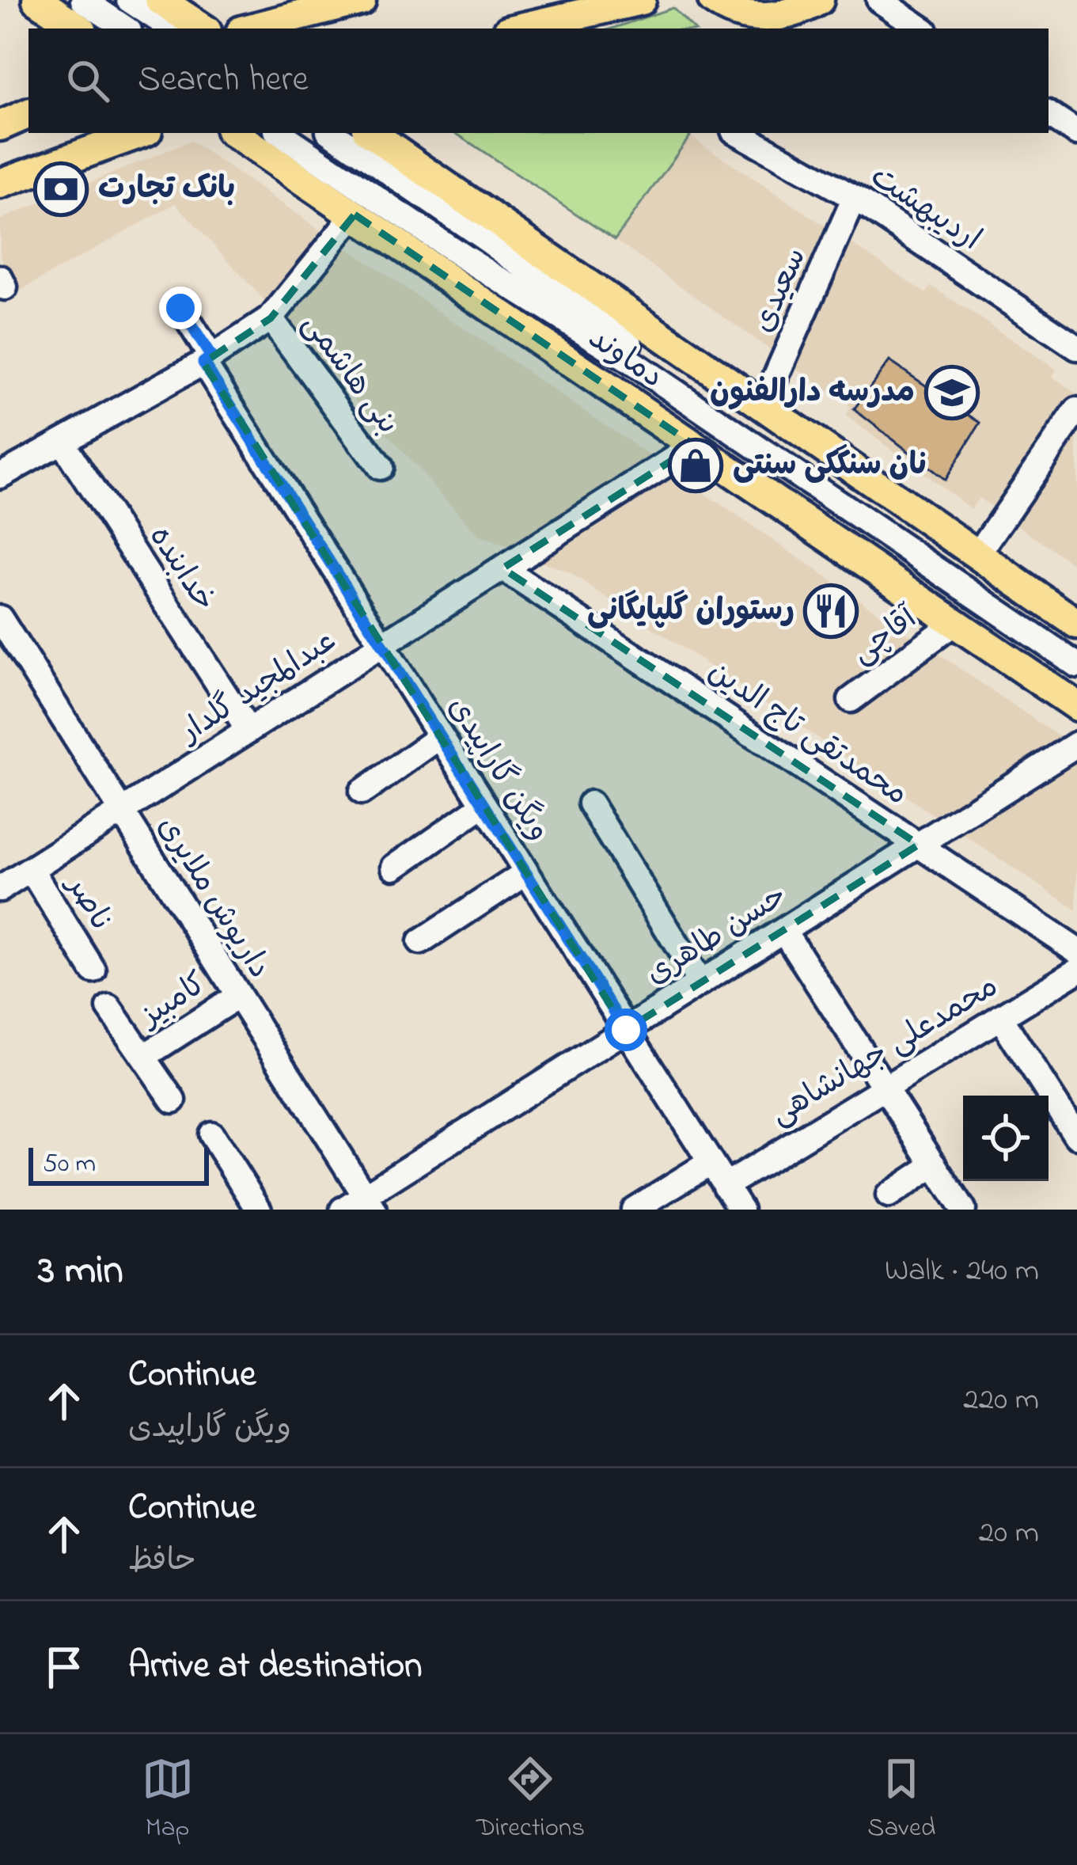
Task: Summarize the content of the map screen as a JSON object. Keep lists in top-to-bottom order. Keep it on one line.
{"streets":{"main road":["دماوند"],"street":["اردیبهشت","سعیدی","بنی هاشمی","خدابنده","آقاچی","عبدالمجید گلدار","محمدتقی تاج الدین","ویگن گاراپیدی","داریوش ملایری","ناصر","حسن طاهری","کامبیز","محمدعلی جهانشاهی"]},"crossings":[["اردیبهشت","سعیدی"],["سعیدی","دماوند"],["دماوند","آقاچی"],["دماوند","عبدالمجید گلدار"],["خدابنده","عبدالمجید گلدار"],["عبدالمجید گلدار","محمدتقی تاج الدین"],["عبدالمجید گلدار","ویگن گاراپیدی"],["عبدالمجید گلدار","داریوش ملایری"],["عبدالمجید گلدار","ناصر"],["محمدتقی تاج الدین","حسن طاهری"],["ویگن گاراپیدی","حسن طاهری"],["ویگن گاراپیدی","محمدعلی جهانشاهی"],["داریوش ملایری","حسن طاهری"],["داریوش ملایری","کامبیز"]],"places":{"bank":["بانک تجارت"],"school or university":["مدرسه دارالفنون"],"shop":["نان سنگکی سنتی"],"restaurant":["رستوران گلپایگانی"]},"scale_bar":"50 m","page":{"search":"Search here","scale":"50 m","heading":["3 min","Walk · 240 m"],"list":[["Continue","ویگن گاراپیدی","220 m"],["Continue","حافظ","20 m"],"Arrive at destination"],"nav":["Map","Directions","Saved"]}}
